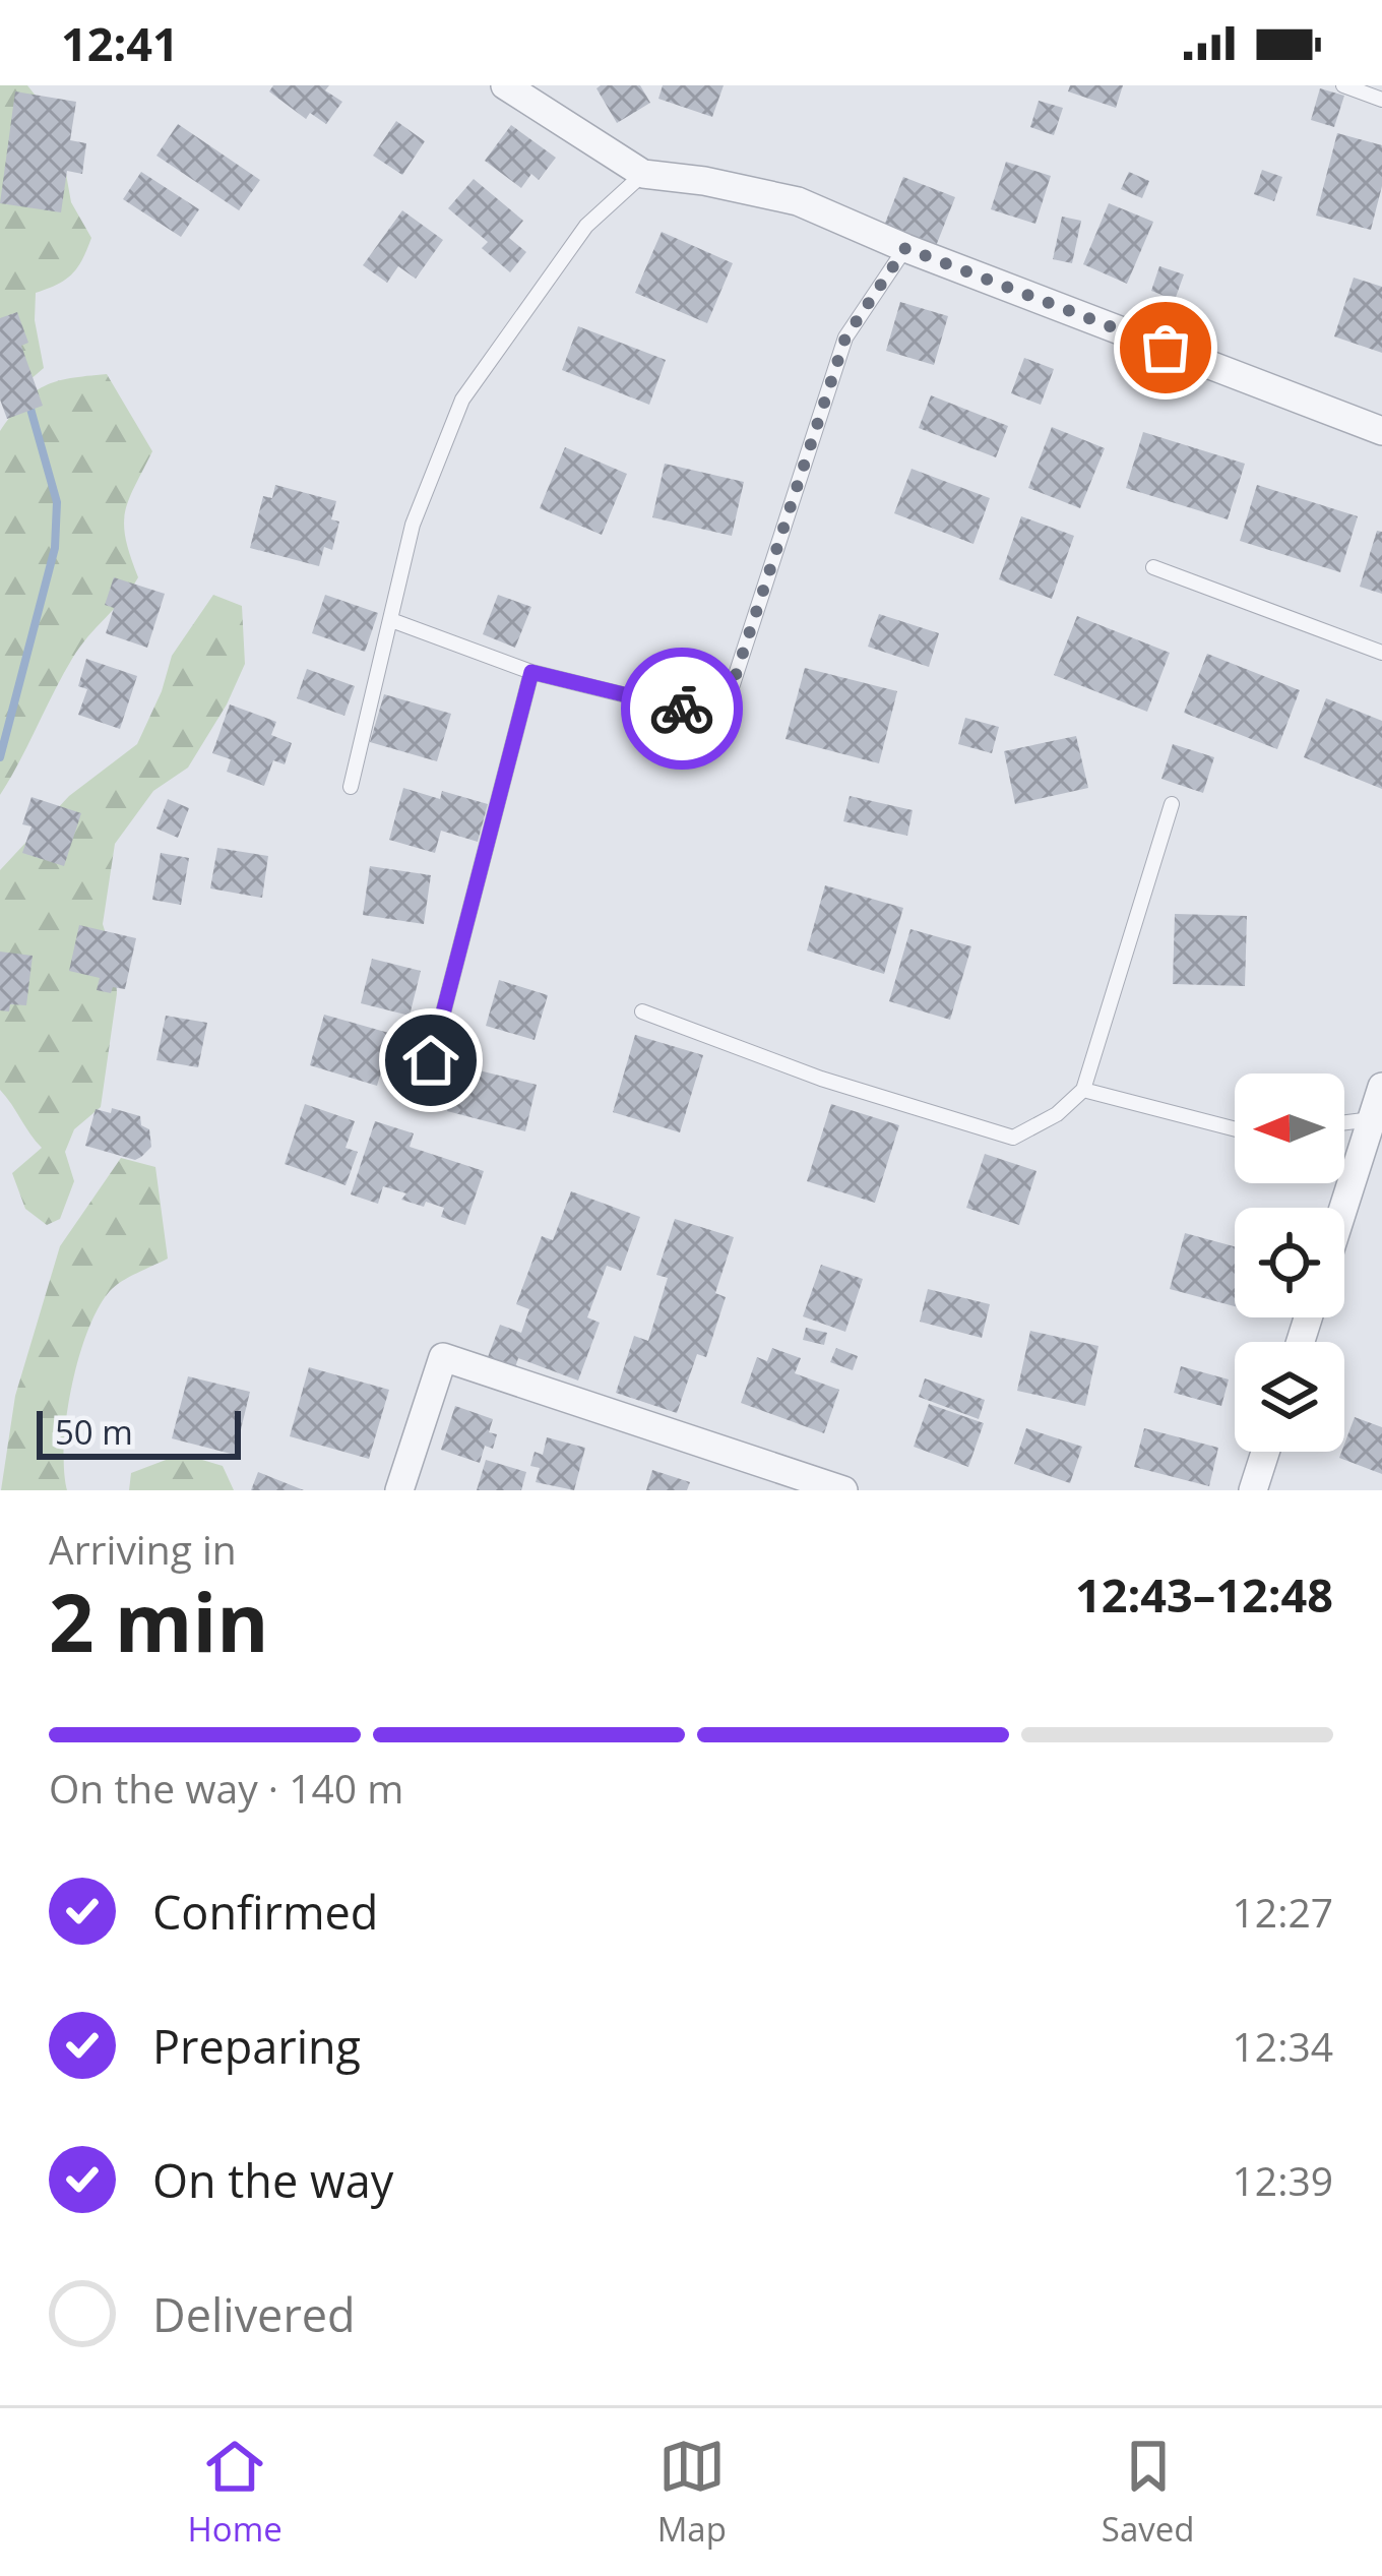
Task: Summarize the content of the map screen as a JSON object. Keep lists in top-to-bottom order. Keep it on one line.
{"scale_bar":"50 m","north":"left","page":{"status":"12:41","scale":"50 m","heading":["2 min","Arriving in","12:43–12:48"],"bar":"On the way · 140 m","list":[["Confirmed","12:27"],["Preparing","12:34"],["On the way","12:39"],"Delivered"],"tabs":["Home","Map","Saved"]}}
